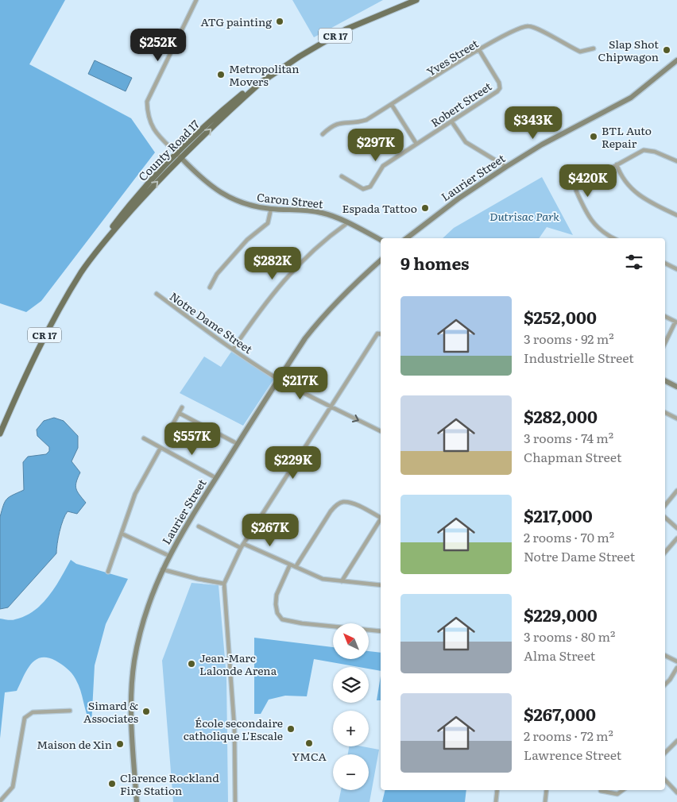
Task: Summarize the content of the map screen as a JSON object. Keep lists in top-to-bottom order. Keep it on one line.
{"streets":{"main road":["CR 17","County Road 17","Laurier Street","Caron Street"],"street":["Yves Street","Robert Street","Notre Dame Street"]},"crossings":[["Yves Street","Robert Street"],["County Road 17","Caron Street"],["Laurier Street","Notre Dame Street"]],"parks":["Dutrisac Park"],"places":["ATG painting","Slap Shot Chipwagon","Metropolitan Movers","BTL Auto Repair","Espada Tattoo","Jean-Marc Lalonde Arena","Simard & Associates","École secondaire catholique L'Escale","YMCA","Maison de Xin","Clarence Rockland Fire Station"],"north":"top left","page":{"price":["$252K","$343K","$297K","$420K","$282K","$217K","$557K","$229K","$267K"],"heading":"9 homes","list":[{"name":"$252,000","note":"3 rooms · 92 m² · Industrielle Street"},{"name":"$282,000","note":"3 rooms · 74 m² · Chapman Street"},{"name":"$217,000","note":"2 rooms · 70 m² · Notre Dame Street"},{"name":"$229,000","note":"3 rooms · 80 m² · Alma Street"},{"name":"$267,000","note":"2 rooms · 72 m² · Lawrence Street"}],"map_buttons":["+","−"]}}
